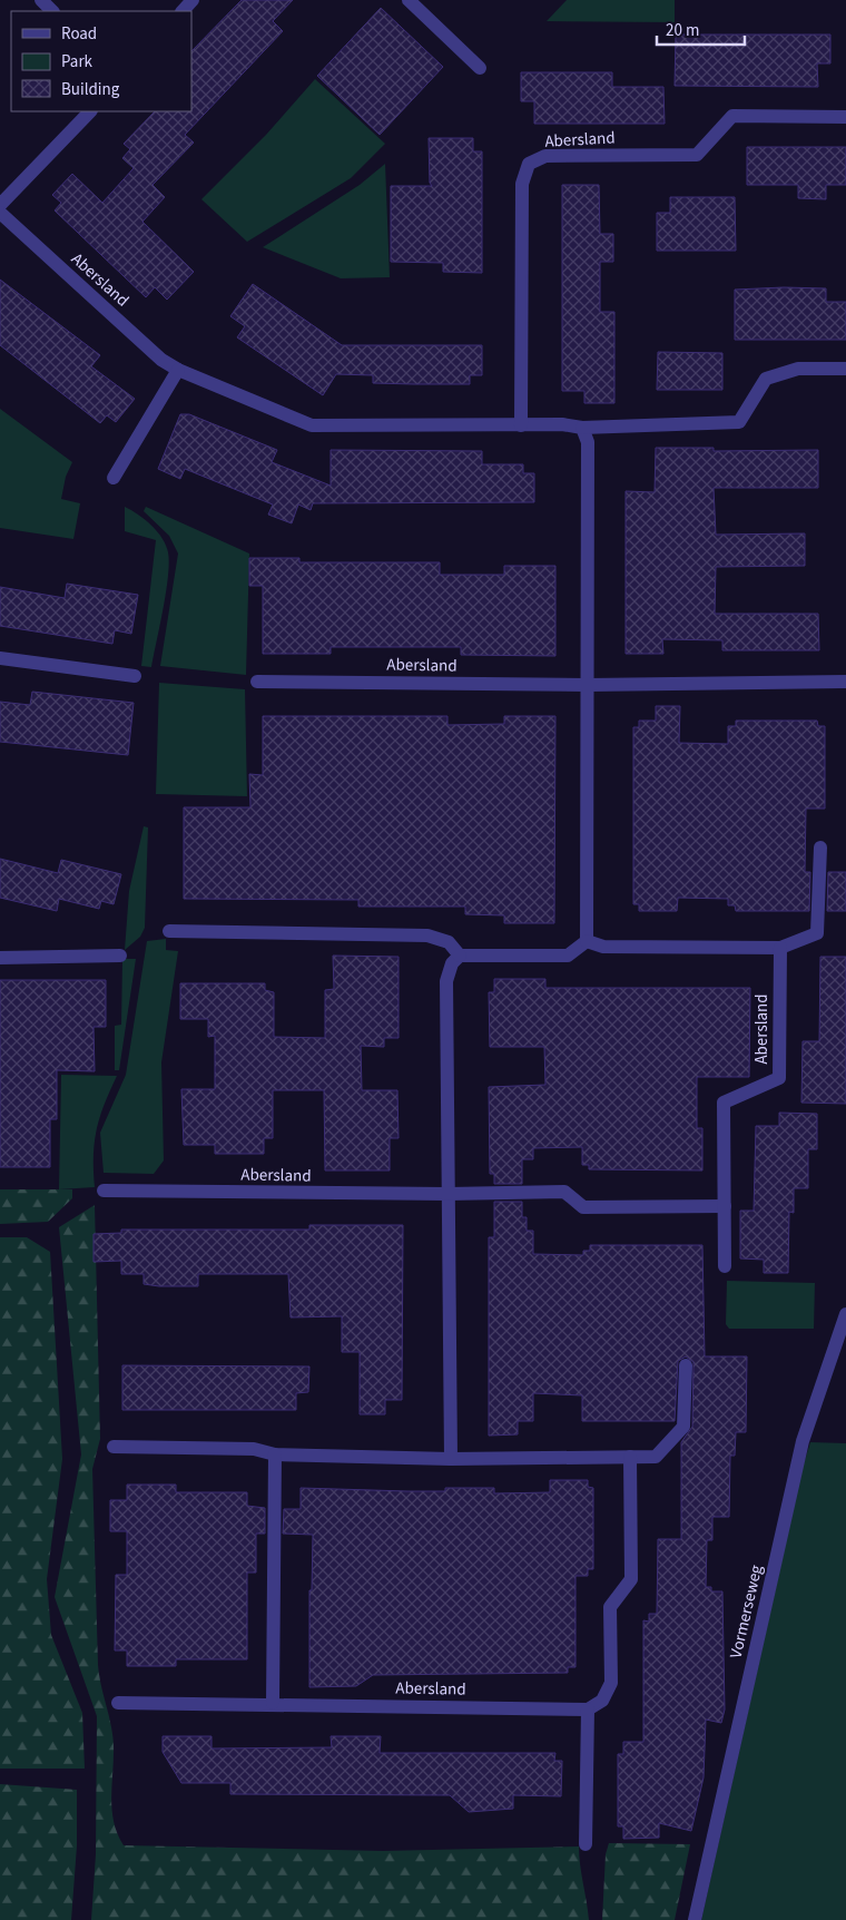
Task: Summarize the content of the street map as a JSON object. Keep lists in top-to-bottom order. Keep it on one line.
{"streets":{"street":["Abersland","Vormerseweg"]},"legend":["Road","Park","Building"],"scale_bar":"20 m"}
